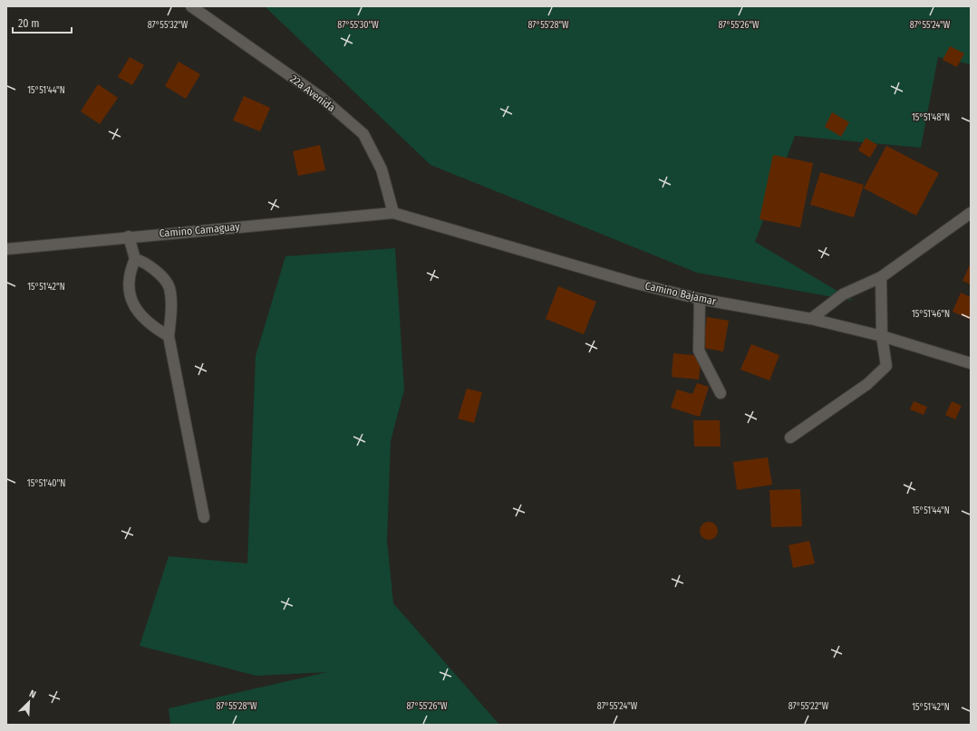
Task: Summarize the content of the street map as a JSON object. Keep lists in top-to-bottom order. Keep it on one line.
{"streets":{"street":["22a Avenida","Camino Camaguay","Camino Bajamar"]},"crossings":[["22a Avenida","Camino Camaguay"],["22a Avenida","Camino Bajamar"],["Camino Camaguay","Camino Bajamar"]],"scale_bar":"20 m","north":"top right","coordinates":["87°55'32\"W","87°55'30\"W","87°55'26\"W","87°55'28\"W","87°55'24\"W","15°51'44\"N","15°51'48\"N","15°51'42\"N","15°51'46\"N","15°51'40\"N","87°55'22\"W"]}
